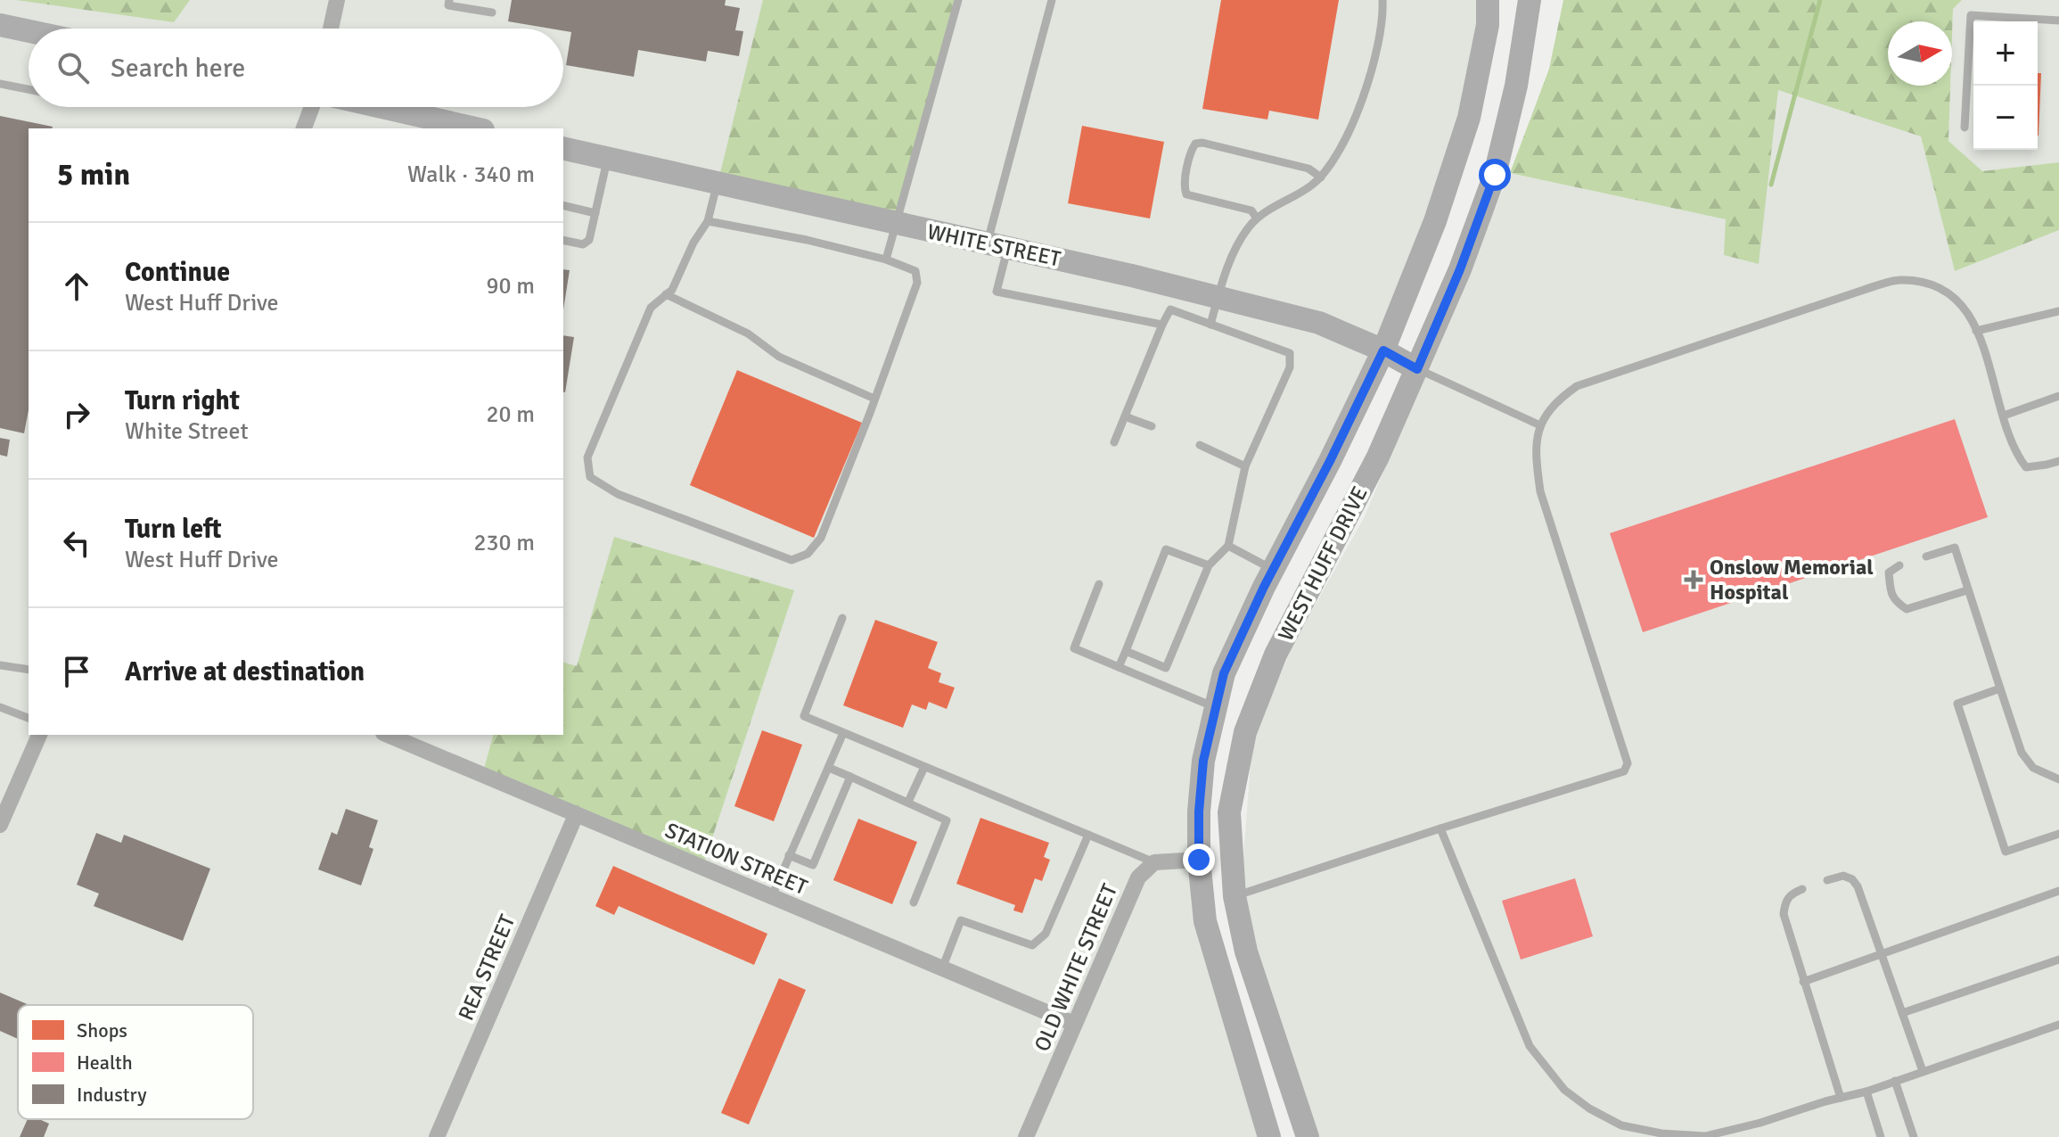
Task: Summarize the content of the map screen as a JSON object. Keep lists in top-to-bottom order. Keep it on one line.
{"streets":{"street":["WHITE STREET","WEST HUFF DRIVE","STATION STREET","REA STREET","OLD WHITE STREET"]},"crossings":[["WHITE STREET","WEST HUFF DRIVE"],["STATION STREET","REA STREET"],["STATION STREET","OLD WHITE STREET"]],"places":{"health":["Onslow Memorial Hospital"]},"legend":["Shops","Health","Industry"],"north":"right","page":{"map_buttons":["+","−"],"search":"Search here","heading":["5 min","Walk · 340 m"],"list":[["Continue","West Huff Drive","90 m"],["Turn right","White Street","20 m"],["Turn left","West Huff Drive","230 m"],"Arrive at destination"]}}
